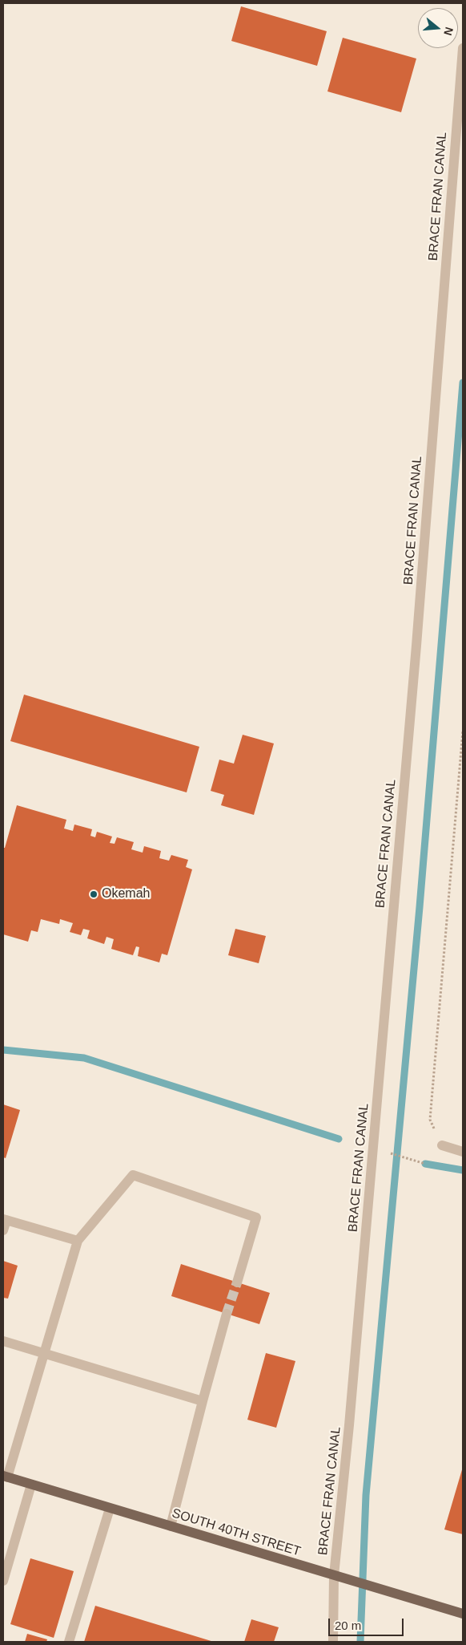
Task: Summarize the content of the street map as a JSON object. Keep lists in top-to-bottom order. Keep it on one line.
{"streets":{"main road":["SOUTH 40TH STREET"],"lane":["BRACE FRAN CANAL"]},"crossings":[["BRACE FRAN CANAL","SOUTH 40TH STREET"]],"places":["Okemah"],"scale_bar":"20 m","north":"right"}
